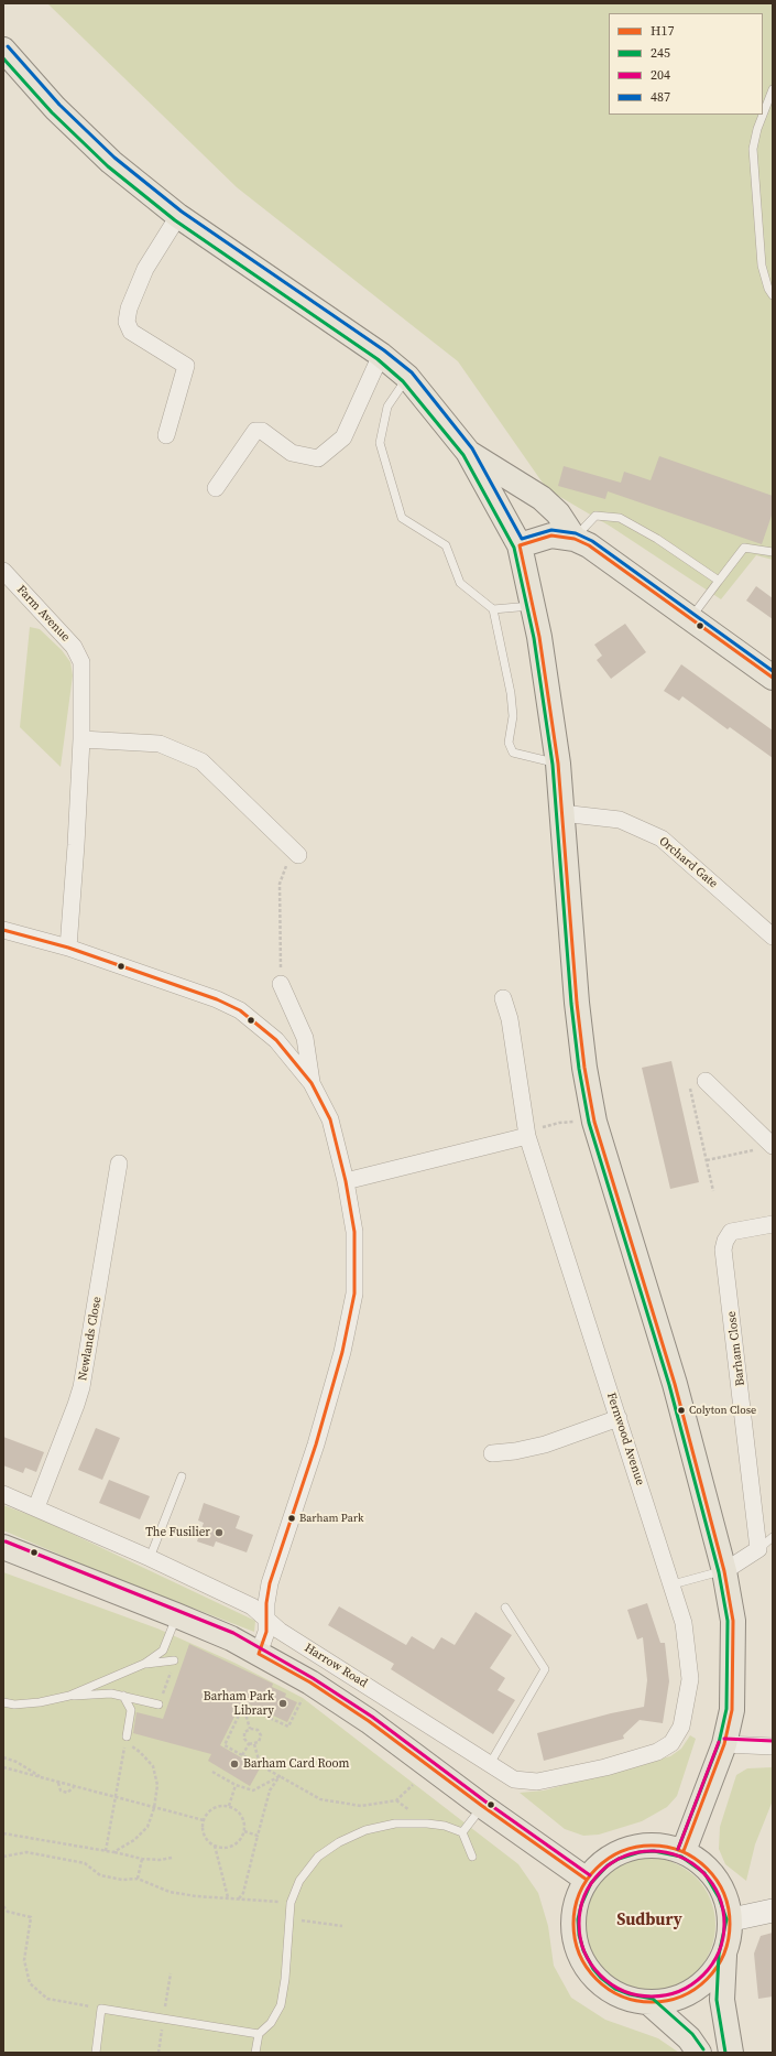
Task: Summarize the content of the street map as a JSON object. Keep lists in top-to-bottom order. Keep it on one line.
{"streets":{"street":["Farm Avenue","Orchard Gate","Newlands Close","Barham Close","Fernwood Avenue","Harrow Road"]},"crossings":[["Newlands Close","Harrow Road"],["Fernwood Avenue","Harrow Road"]],"districts":["Sudbury"],"places":["Colyton Close","Barham Park","The Fusilier","Barham Park Library","Barham Card Room"],"lines":["transit line 487","transit line 245","transit line H17","transit line 204"],"legend":["H17","245","204","487"]}
